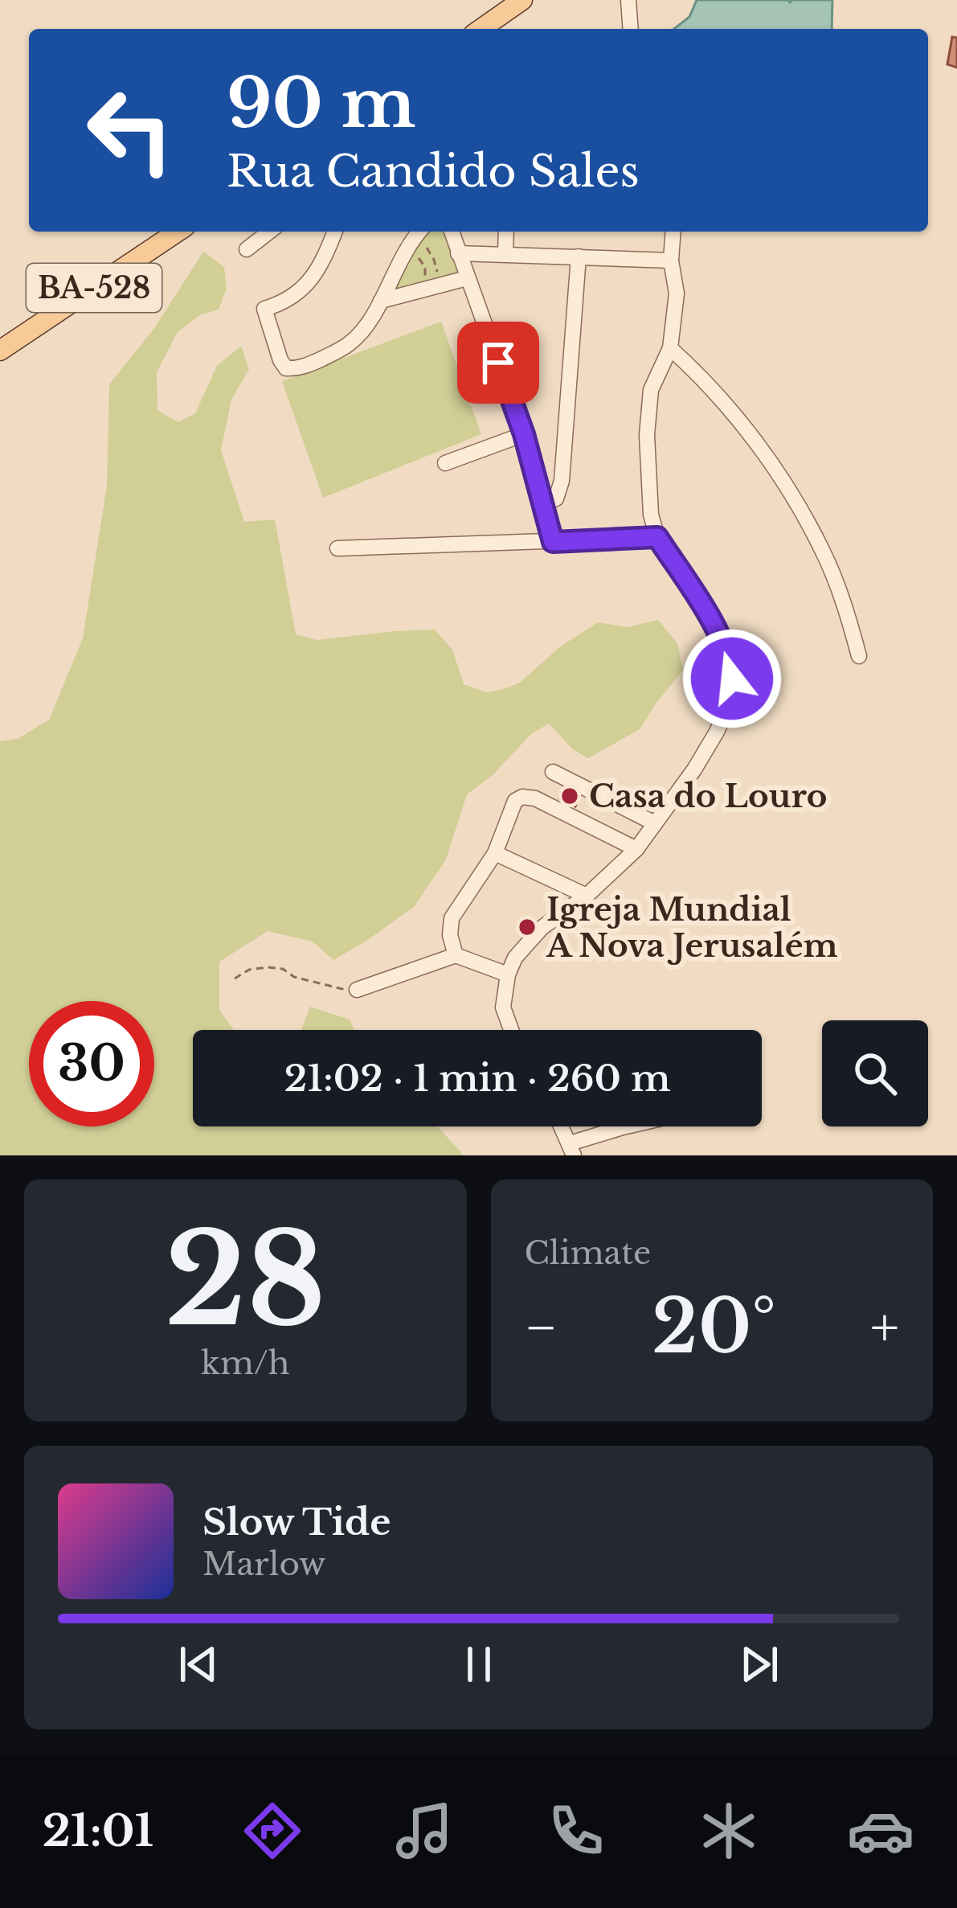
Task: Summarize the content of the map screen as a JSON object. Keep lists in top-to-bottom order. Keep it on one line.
{"streets":{"main road":["BA-528"]},"places":["Casa do Louro","Igreja Mundial A Nova Jerusalém"],"page":{"turn":["90 m","Rua Candido Sales"],"limit":"30","trip":"21:02 · 1 min · 260 m","tile":[["28","km/h"],"Climate"],"heat":["−","20°","+"],"song":["Slow Tide","Marlow"],"tabs":"21:01"}}
